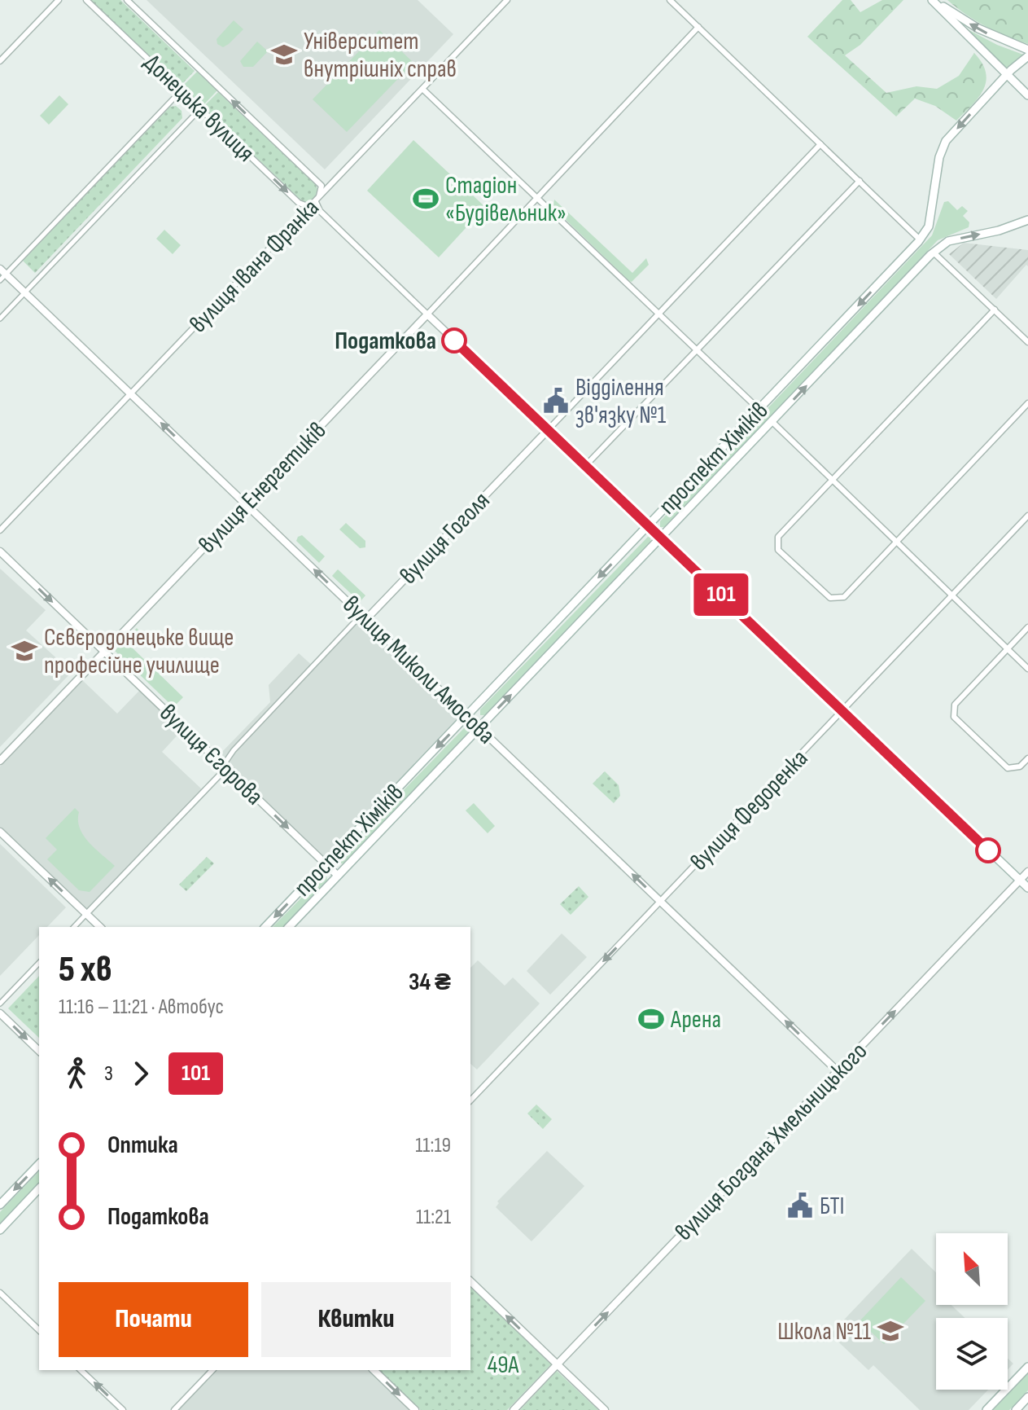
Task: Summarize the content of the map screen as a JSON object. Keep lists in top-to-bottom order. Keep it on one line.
{"streets":{"main road":["Донецька вулиця","проспект Хіміків"],"street":["вулиця Івана Франка","вулиця Енергетиків","вулиця Гоголя","вулиця Миколи Амосова","вулиця Єгорова","вулиця Федоренка","вулиця Богдана Хмельницького"]},"crossings":[["Донецька вулиця","вулиця Івана Франка"],["Донецька вулиця","проспект Хіміків"],["Донецька вулиця","вулиця Енергетиків"],["Донецька вулиця","вулиця Гоголя"],["Донецька вулиця","вулиця Федоренка"],["Донецька вулиця","вулиця Богдана Хмельницького"],["вулиця Івана Франка","вулиця Миколи Амосова"],["проспект Хіміків","вулиця Миколи Амосова"],["проспект Хіміків","вулиця Єгорова"],["вулиця Енергетиків","вулиця Миколи Амосова"],["вулиця Енергетиків","вулиця Єгорова"],["вулиця Гоголя","вулиця Миколи Амосова"],["вулиця Гоголя","вулиця Єгорова"],["вулиця Миколи Амосова","вулиця Федоренка"],["вулиця Миколи Амосова","вулиця Богдана Хмельницького"]],"one_way":["вулиця Миколи Амосова","вулиця Єгорова","вулиця Богдана Хмельницького"],"parks":["49А"],"places":{"school or university":["Університет внутрішніх справ","Сєвєродонецьке вище професійне училище","Школа №11"],"sports":["Стадіон «Будівельник»","Арена"],"other":["Податкова"],"public building":["Відділення зв'язку №1","БТІ"]},"lines":["bus line 101"],"north":"top left","page":{"on_map":"101","heading":["5 хв","11:16 – 11:21 · Автобус","34 ₴"],"legs":["3","101"],"list":[{"name":"Оптика","value":"11:19"},{"name":"Податкова","value":"11:21"}],"buttons":["Почати","Квитки"]}}
